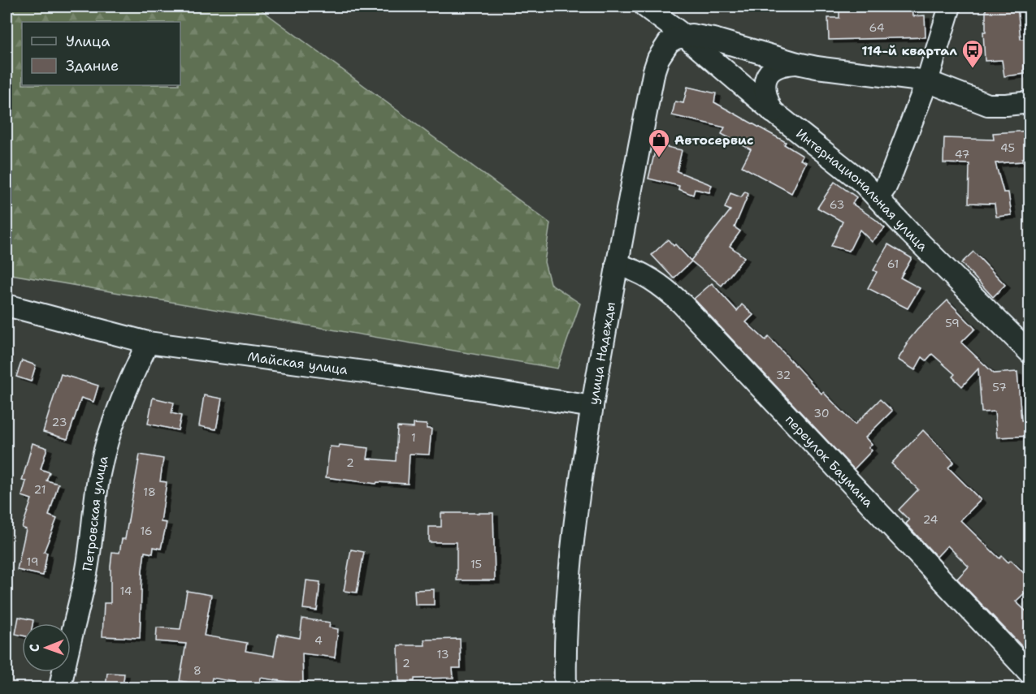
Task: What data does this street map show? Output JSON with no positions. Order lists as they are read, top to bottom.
{
  "streets": {
    "street": [
      "Интернациональная улица",
      "улица Надежды",
      "Майская улица",
      "переулок Баумана",
      "Петровская улица"
    ]
  },
  "crossings": [
    ["Интернациональная улица", "улица Надежды"],
    ["улица Надежды", "Майская улица"],
    ["улица Надежды", "переулок Баумана"],
    ["Майская улица", "Петровская улица"]
  ],
  "places": {
    "bus stop": ["114-й квартал"],
    "shop": ["Автосервис"]
  },
  "house_numbers": [
    "64",
    "45",
    "47",
    "63",
    "61",
    "59",
    "32",
    "57",
    "30",
    "23",
    "1",
    "2",
    "21",
    "18",
    "24",
    "16",
    "19",
    "15",
    "14",
    "4",
    "13",
    "2",
    "8"
  ],
  "legend": ["Улица", "Здание"],
  "north": "left"
}
